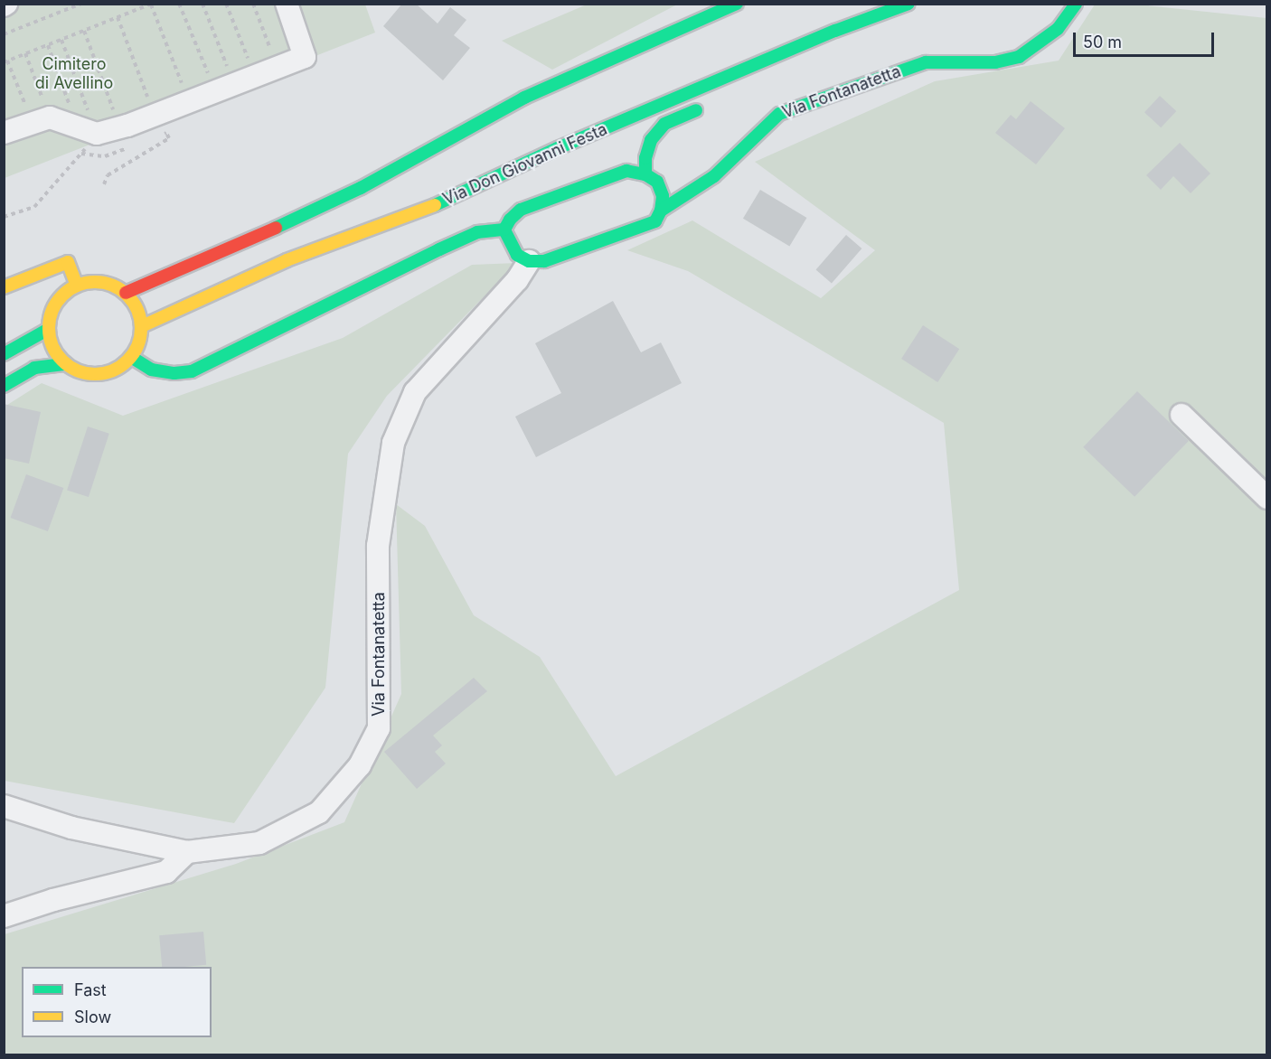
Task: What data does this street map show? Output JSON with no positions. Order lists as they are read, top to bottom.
{
  "streets": {
    "main road": ["Via Fontanatetta", "Via Don Giovanni Festa"]
  },
  "parks": ["Cimitero di Avellino"],
  "legend": ["Fast", "Slow"],
  "scale_bar": "50 m"
}
